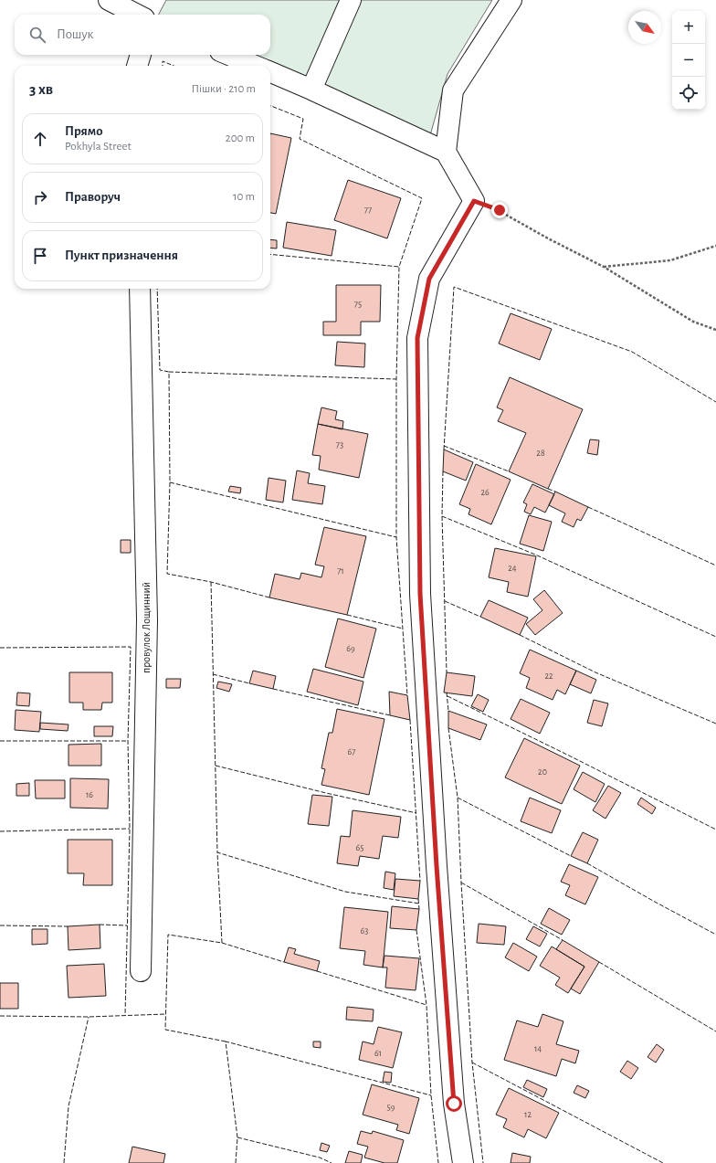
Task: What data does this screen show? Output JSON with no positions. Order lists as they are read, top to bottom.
{
  "streets": {
    "street": ["провулок Лощинний"]
  },
  "house_numbers": [
    "77",
    "75",
    "73",
    "28",
    "26",
    "24",
    "71",
    "69",
    "22",
    "67",
    "20",
    "16",
    "65",
    "63",
    "14",
    "61",
    "59",
    "12"
  ],
  "north": "bottom right",
  "page": {
    "map_buttons": ["+", "−"],
    "search": "Пошук",
    "heading": ["3 хв", "Пішки · 210 m"],
    "list": [
      ["Прямо", "Pokhyla Street", "200 m"],
      ["Праворуч", "10 m"],
      "Пункт призначення"
    ]
  }
}
